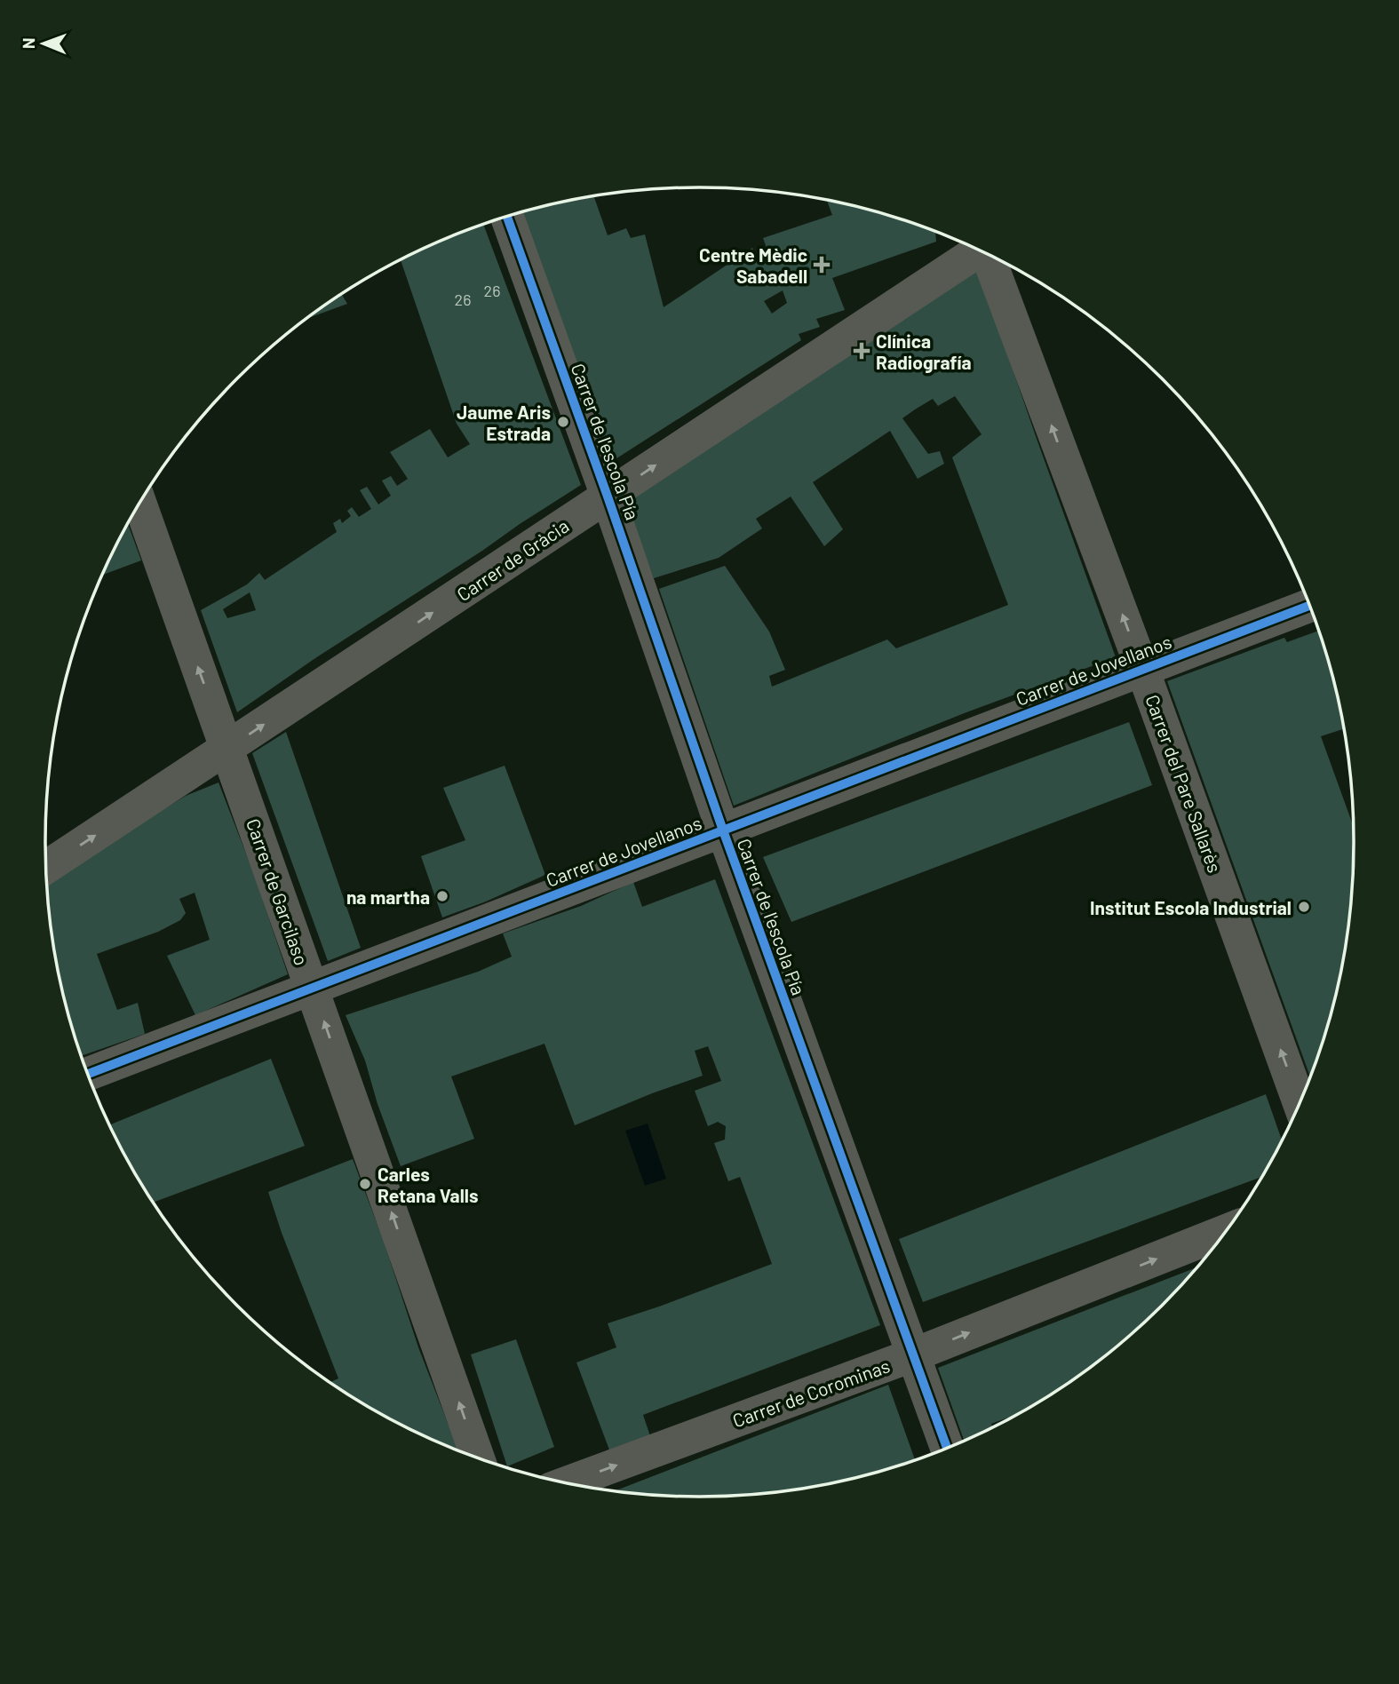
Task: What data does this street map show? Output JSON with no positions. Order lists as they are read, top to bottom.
{
  "streets": {
    "street": [
      "Carrer de l'escola Pía",
      "Carrer de Gràcia",
      "Carrer de Jovellanos",
      "Carrer del Pare Sallarès",
      "Carrer de Garcilaso",
      "Carrer de Corominas"
    ]
  },
  "crossings": [
    ["Carrer de l'escola Pía", "Carrer de Gràcia"],
    ["Carrer de l'escola Pía", "Carrer de Jovellanos"],
    ["Carrer de l'escola Pía", "Carrer de Corominas"],
    ["Carrer de Gràcia", "Carrer de Garcilaso"],
    ["Carrer de Jovellanos", "Carrer del Pare Sallarès"],
    ["Carrer de Jovellanos", "Carrer de Garcilaso"]
  ],
  "one_way": [
    "Carrer de Gràcia",
    "Carrer del Pare Sallarès",
    "Carrer de Garcilaso",
    "Carrer de Corominas"
  ],
  "places": {
    "health": ["Centre Mèdic Sabadell", "Clínica Radiografía"],
    "other": [
      "Jaume Aris Estrada",
      "na martha",
      "Institut Escola Industrial",
      "Carles Retana Valls"
    ]
  },
  "house_numbers": ["26", "26"],
  "north": "left"
}
